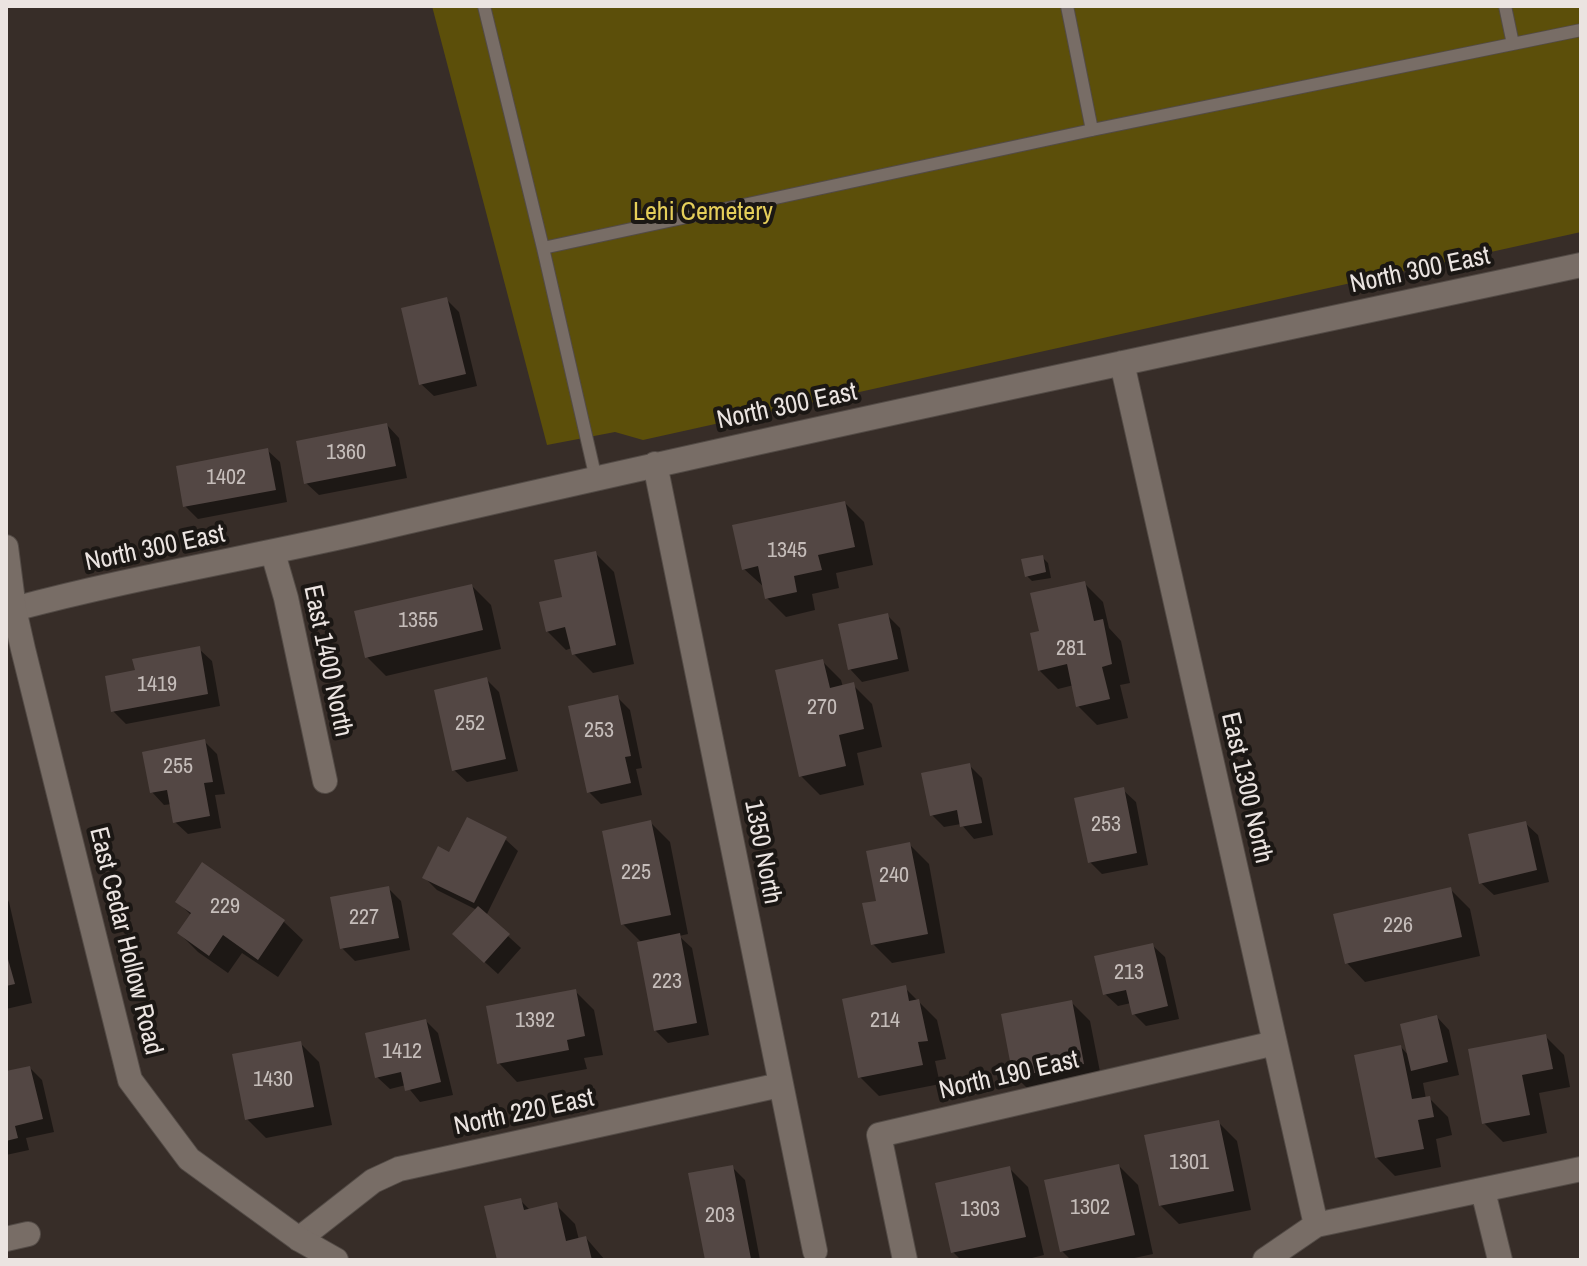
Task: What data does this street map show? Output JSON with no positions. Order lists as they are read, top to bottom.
{
  "streets": {
    "street": [
      "North 300 East",
      "East 1400 North",
      "East 1300 North",
      "1350 North",
      "East Cedar Hollow Road",
      "North 190 East",
      "North 220 East"
    ]
  },
  "crossings": [
    ["North 300 East", "East 1400 North"],
    ["North 300 East", "East 1300 North"],
    ["North 300 East", "1350 North"],
    ["North 300 East", "East Cedar Hollow Road"],
    ["East 1300 North", "North 190 East"],
    ["1350 North", "North 220 East"],
    ["East Cedar Hollow Road", "North 220 East"]
  ],
  "parks": ["Lehi Cemetery"],
  "house_numbers": [
    "1360",
    "1402",
    "1345",
    "1355",
    "281",
    "1419",
    "270",
    "252",
    "253",
    "255",
    "253",
    "225",
    "240",
    "229",
    "227",
    "226",
    "213",
    "223",
    "1392",
    "214",
    "1412",
    "1430",
    "1301",
    "1302",
    "1303",
    "203"
  ]
}
